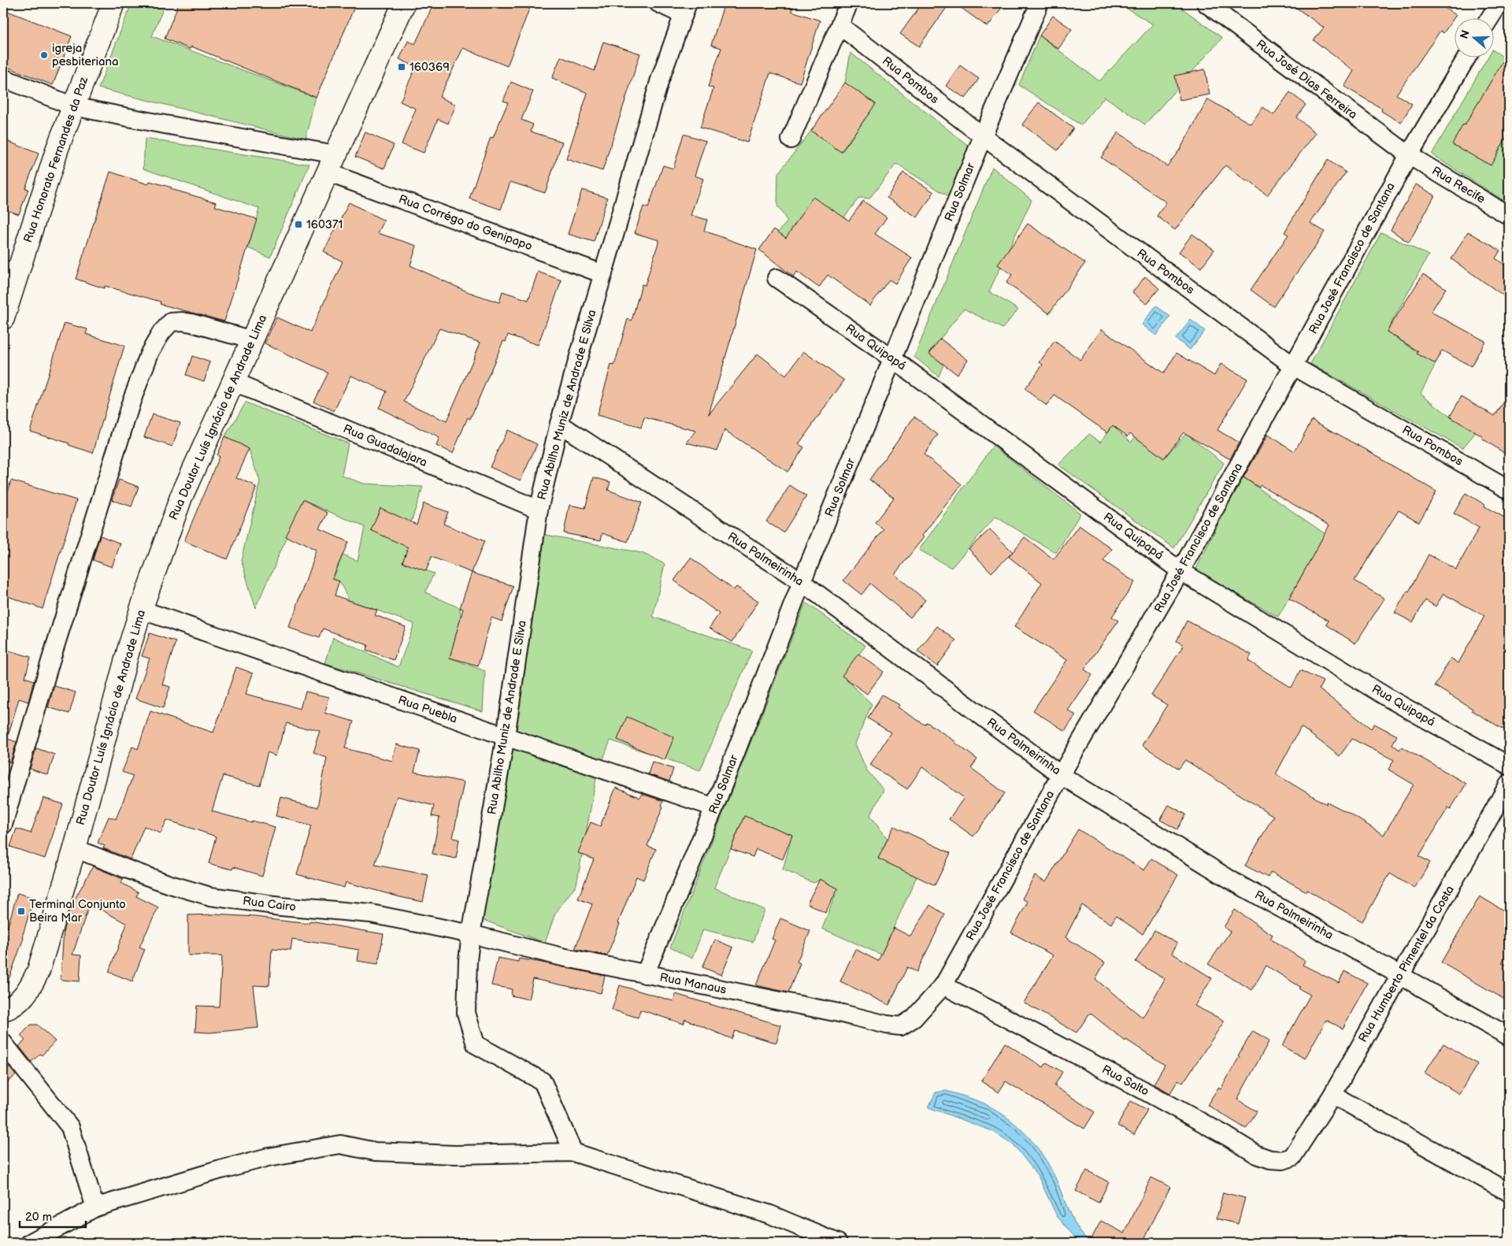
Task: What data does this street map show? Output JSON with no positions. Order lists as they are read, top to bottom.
{
  "streets": {
    "main road": ["Rua Honorato Fernandes da Paz", "Rua Doutor Luís Ignácio de Andrade Lima"],
    "street": [
      "Rua José Dias Ferreira",
      "Rua Pombos",
      "Rua Recife",
      "Rua Solmar",
      "Rua Corrégo do Genipapo",
      "Rua José Francisco de Santana",
      "Rua Quipapá",
      "Rua Abilho Muniz de Andrade E Silva",
      "Rua Guadalajara",
      "Rua Palmeirinha",
      "Rua Puebla",
      "Rua Cairo",
      "Rua Humberto Pimentel da Costa",
      "Rua Manaus",
      "Rua Salto"
    ]
  },
  "crossings": [
    ["Rua José Dias Ferreira", "Rua Recife"],
    ["Rua José Dias Ferreira", "Rua José Francisco de Santana"],
    ["Rua Pombos", "Rua Solmar"],
    ["Rua Pombos", "Rua José Francisco de Santana"],
    ["Rua Honorato Fernandes da Paz", "Rua Corrégo do Genipapo"],
    ["Rua Recife", "Rua José Francisco de Santana"],
    ["Rua Solmar", "Rua Quipapá"],
    ["Rua Solmar", "Rua Palmeirinha"],
    ["Rua Solmar", "Rua Puebla"],
    ["Rua Solmar", "Rua Manaus"],
    ["Rua Corrégo do Genipapo", "Rua Abilho Muniz de Andrade E Silva"],
    ["Rua Corrégo do Genipapo", "Rua Doutor Luís Ignácio de Andrade Lima"],
    ["Rua José Francisco de Santana", "Rua Quipapá"],
    ["Rua José Francisco de Santana", "Rua Palmeirinha"],
    ["Rua José Francisco de Santana", "Rua Manaus"],
    ["Rua José Francisco de Santana", "Rua Salto"],
    ["Rua Abilho Muniz de Andrade E Silva", "Rua Guadalajara"],
    ["Rua Abilho Muniz de Andrade E Silva", "Rua Palmeirinha"],
    ["Rua Abilho Muniz de Andrade E Silva", "Rua Puebla"],
    ["Rua Abilho Muniz de Andrade E Silva", "Rua Cairo"],
    ["Rua Abilho Muniz de Andrade E Silva", "Rua Manaus"],
    ["Rua Doutor Luís Ignácio de Andrade Lima", "Rua Guadalajara"],
    ["Rua Doutor Luís Ignácio de Andrade Lima", "Rua Puebla"],
    ["Rua Doutor Luís Ignácio de Andrade Lima", "Rua Cairo"],
    ["Rua Palmeirinha", "Rua Humberto Pimentel da Costa"],
    ["Rua Cairo", "Rua Manaus"],
    ["Rua Humberto Pimentel da Costa", "Rua Salto"]
  ],
  "places": {
    "other": ["igreja pesbiteriana"],
    "transit": ["160369", "160371", "Terminal Conjunto Beira Mar"]
  },
  "scale_bar": "20 m",
  "north": "left"
}
